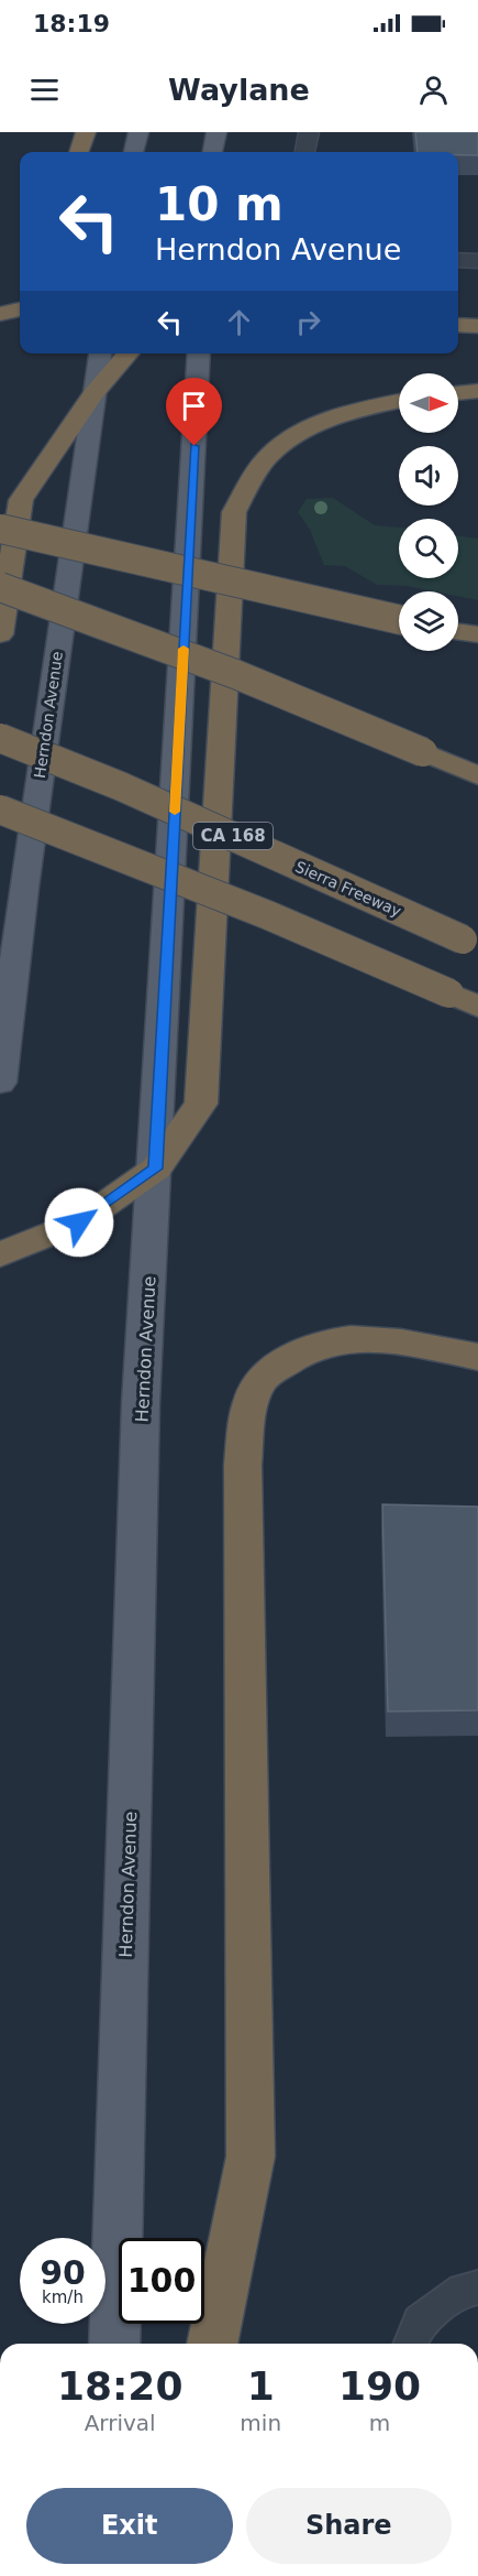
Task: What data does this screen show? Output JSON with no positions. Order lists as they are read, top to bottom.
{
  "streets": {
    "highway": ["CA 168", "Sierra Freeway"],
    "main road": ["Herndon Avenue"]
  },
  "north": "right",
  "page": {
    "status": "18:19",
    "header": "Waylane",
    "turn": ["10 m", "Herndon Avenue"],
    "speed": "90 km/h",
    "limit": "100",
    "eta": [
      "18:20",
      "Arrival",
      "1",
      "min",
      "190",
      "m"
    ],
    "buttons": ["Exit", "Share"]
  }
}
